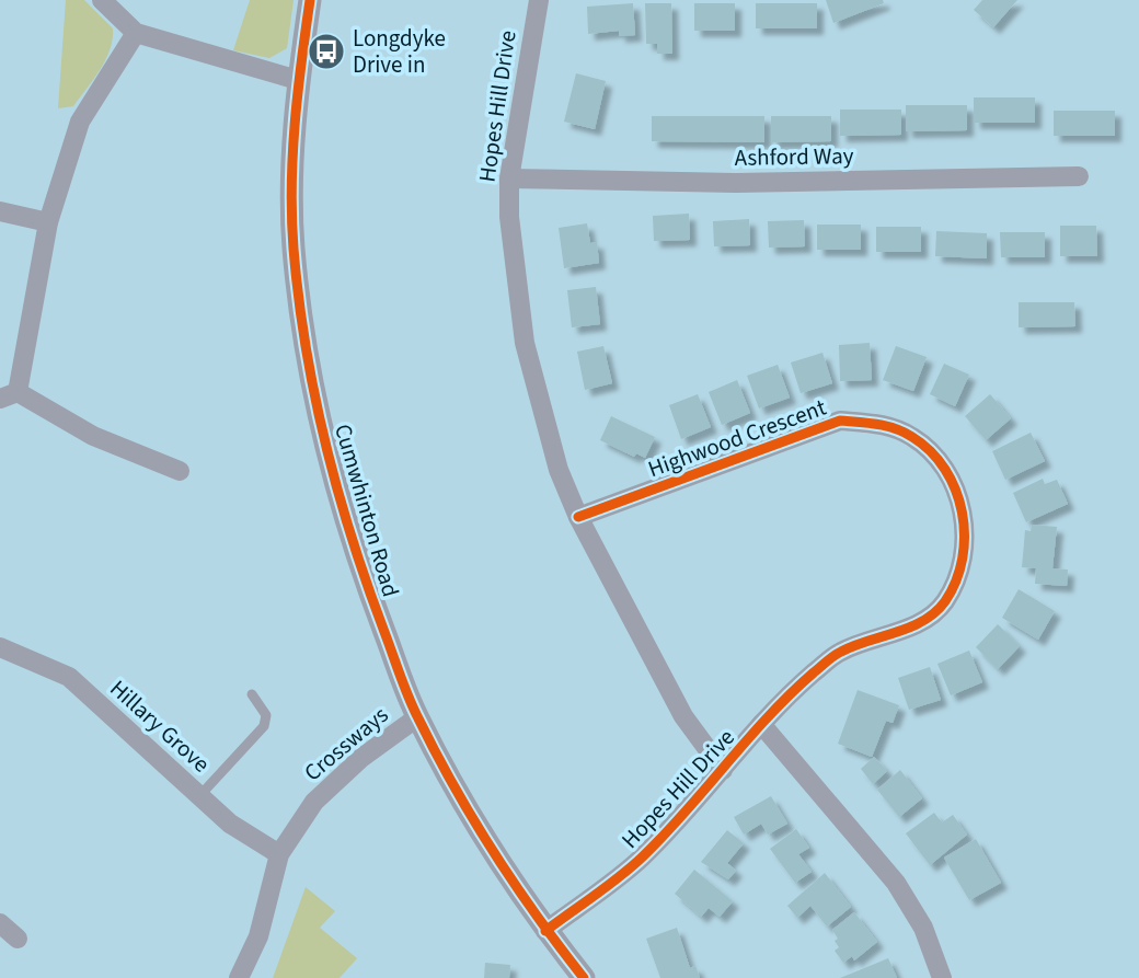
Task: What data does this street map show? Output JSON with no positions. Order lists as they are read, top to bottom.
{
  "streets": {
    "street": [
      "Hopes Hill Drive",
      "Ashford Way",
      "Highwood Crescent",
      "Cumwhinton Road",
      "Hillary Grove",
      "Crossways"
    ]
  },
  "crossings": [
    ["Hopes Hill Drive", "Ashford Way"],
    ["Hopes Hill Drive", "Highwood Crescent"],
    ["Hopes Hill Drive", "Cumwhinton Road"],
    ["Cumwhinton Road", "Crossways"],
    ["Hillary Grove", "Crossways"]
  ],
  "places": {
    "bus stop": ["Longdyke Drive in"]
  }
}
